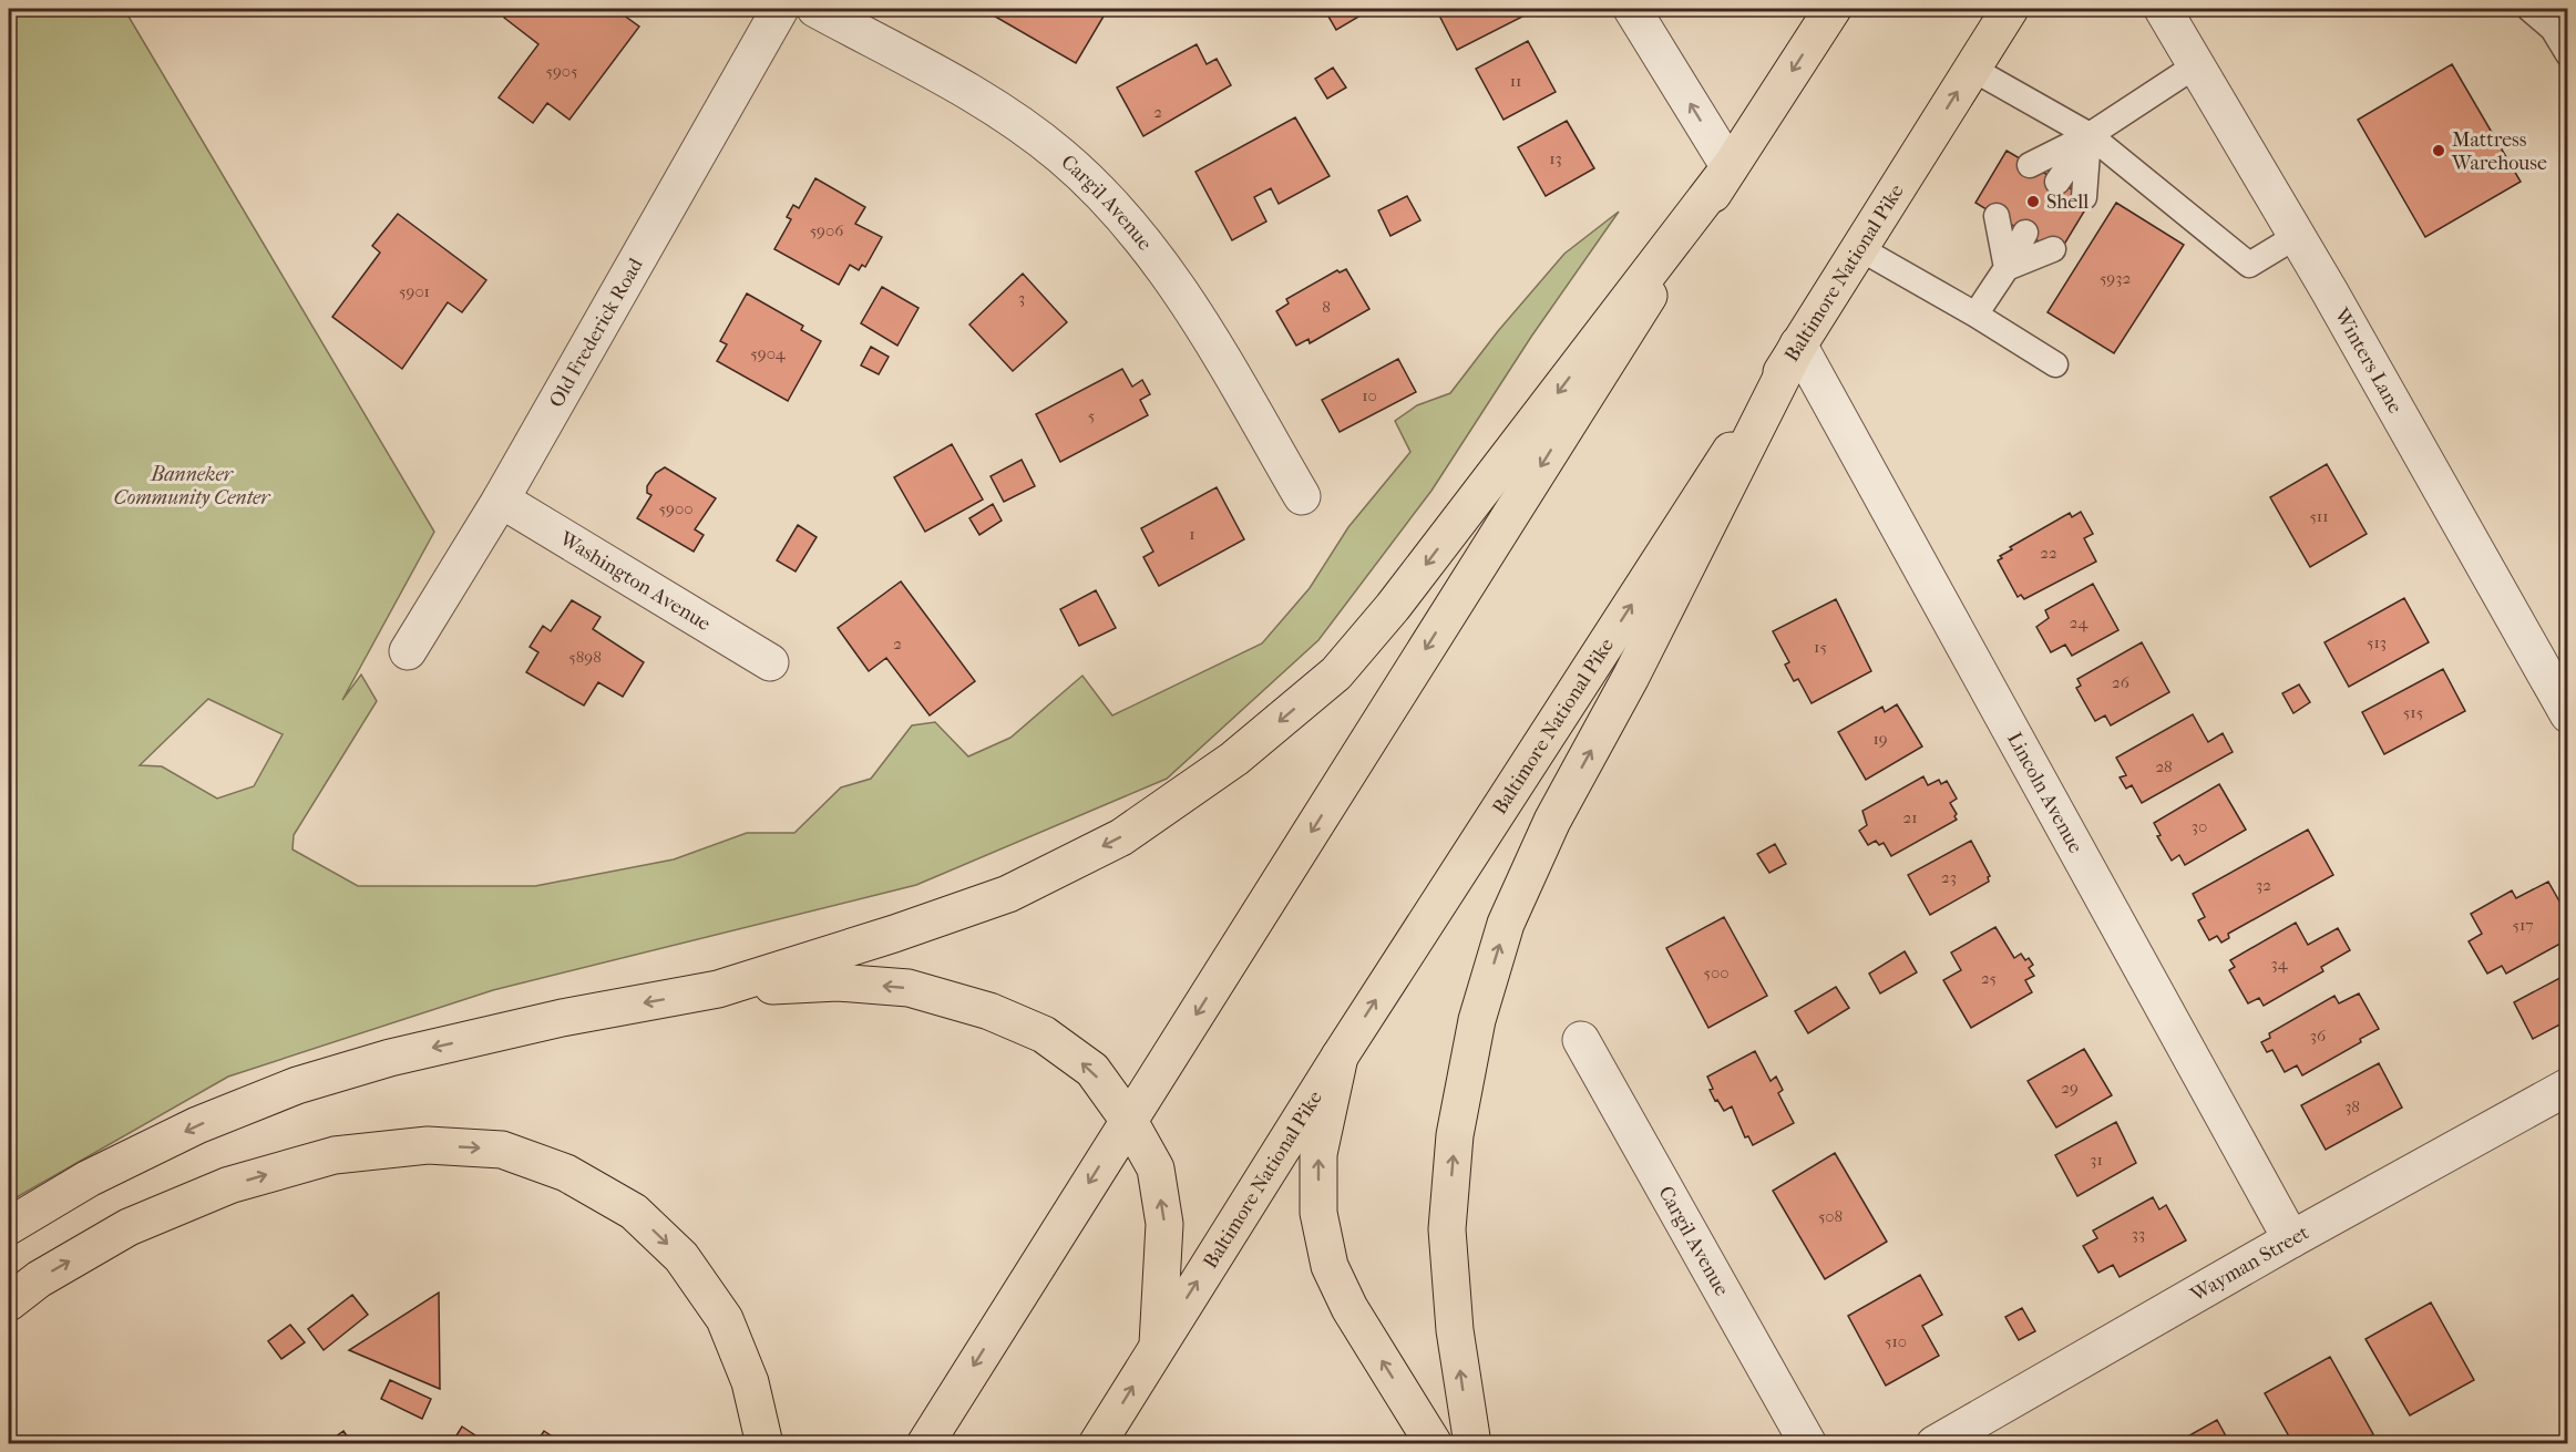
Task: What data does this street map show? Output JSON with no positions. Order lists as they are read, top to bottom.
{
  "streets": {
    "main road": ["Baltimore National Pike"],
    "street": [
      "Cargil Avenue",
      "Old Frederick Road",
      "Winters Lane",
      "Washington Avenue",
      "Lincoln Avenue",
      "Wayman Street"
    ]
  },
  "crossings": [
    ["Baltimore National Pike", "Lincoln Avenue"],
    ["Old Frederick Road", "Washington Avenue"],
    ["Lincoln Avenue", "Wayman Street"]
  ],
  "parks": ["Banneker Community Center"],
  "places": ["Mattress Warehouse", "Shell"],
  "house_numbers": [
    "5905",
    "11",
    "2",
    "13",
    "5906",
    "5932",
    "5901",
    "3",
    "8",
    "5904",
    "10",
    "5",
    "5900",
    "511",
    "1",
    "22",
    "24",
    "513",
    "2",
    "15",
    "5898",
    "26",
    "515",
    "19",
    "28",
    "21",
    "30",
    "23",
    "32",
    "517",
    "34",
    "500",
    "25",
    "36",
    "29",
    "38",
    "31",
    "508",
    "33",
    "510"
  ]
}
